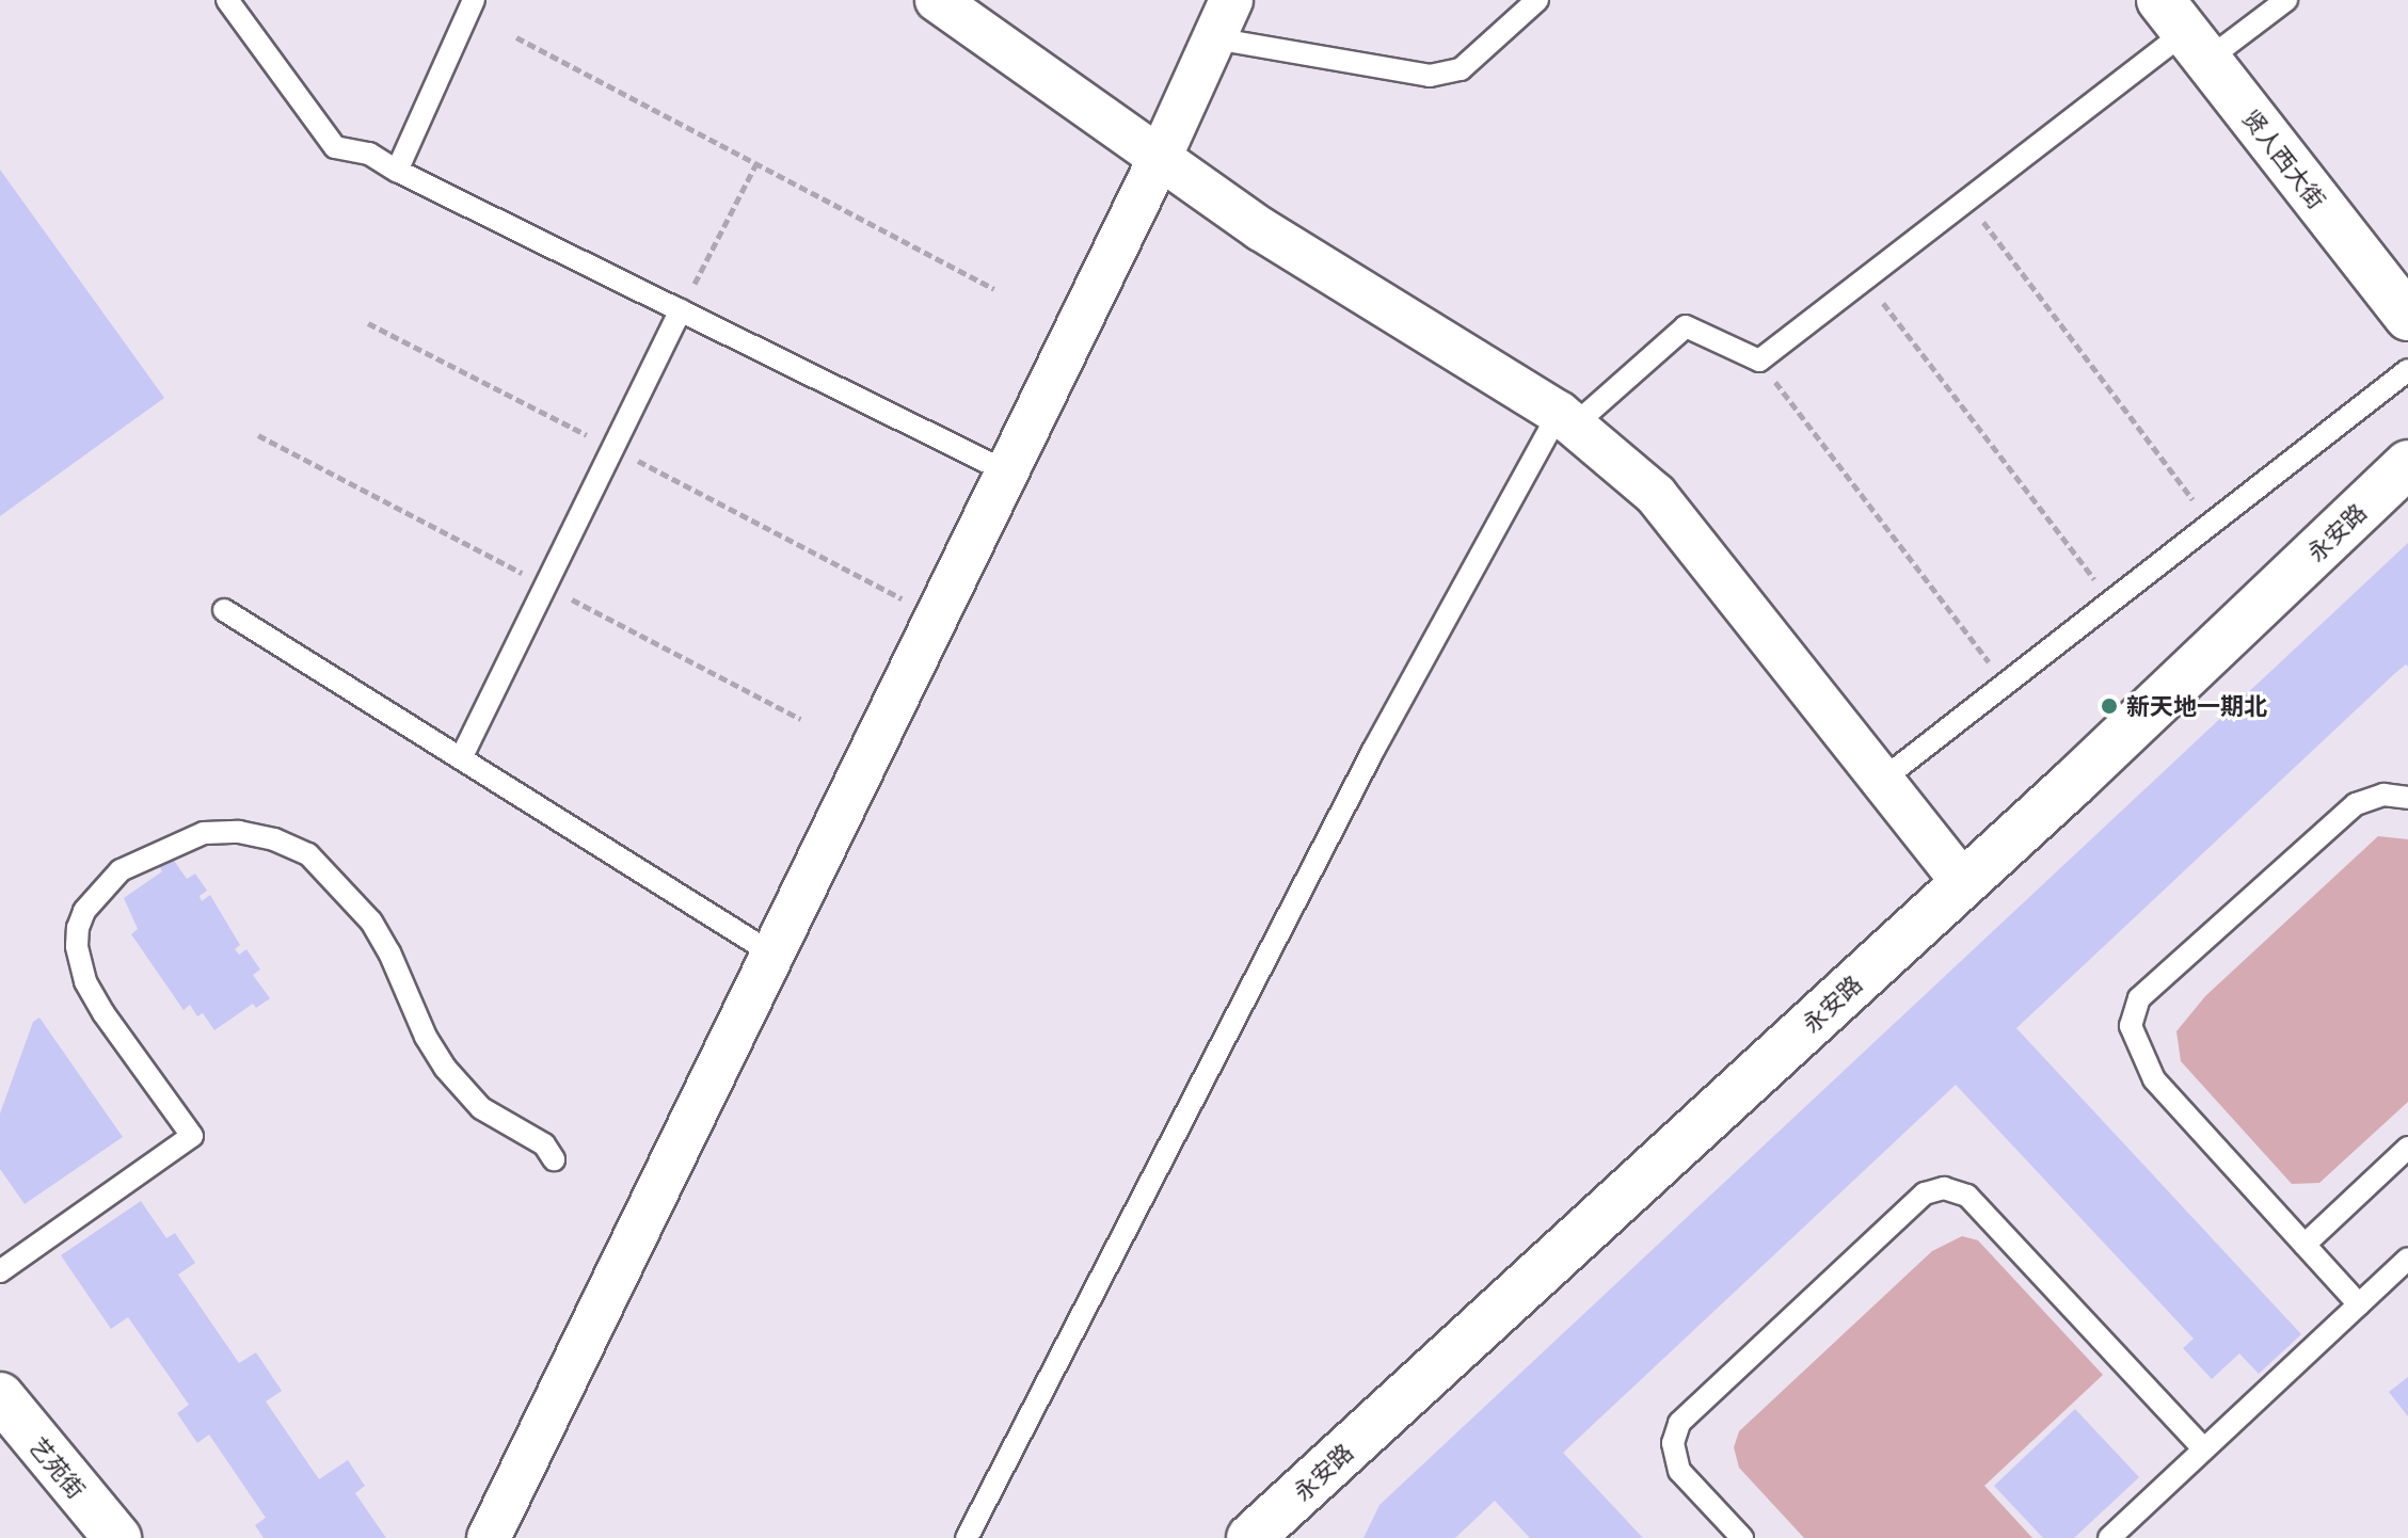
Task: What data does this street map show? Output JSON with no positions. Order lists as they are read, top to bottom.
{
  "streets": {
    "street": ["贤人西大街", "永安路", "艺苑街"]
  },
  "places": ["新天地一期北"]
}
